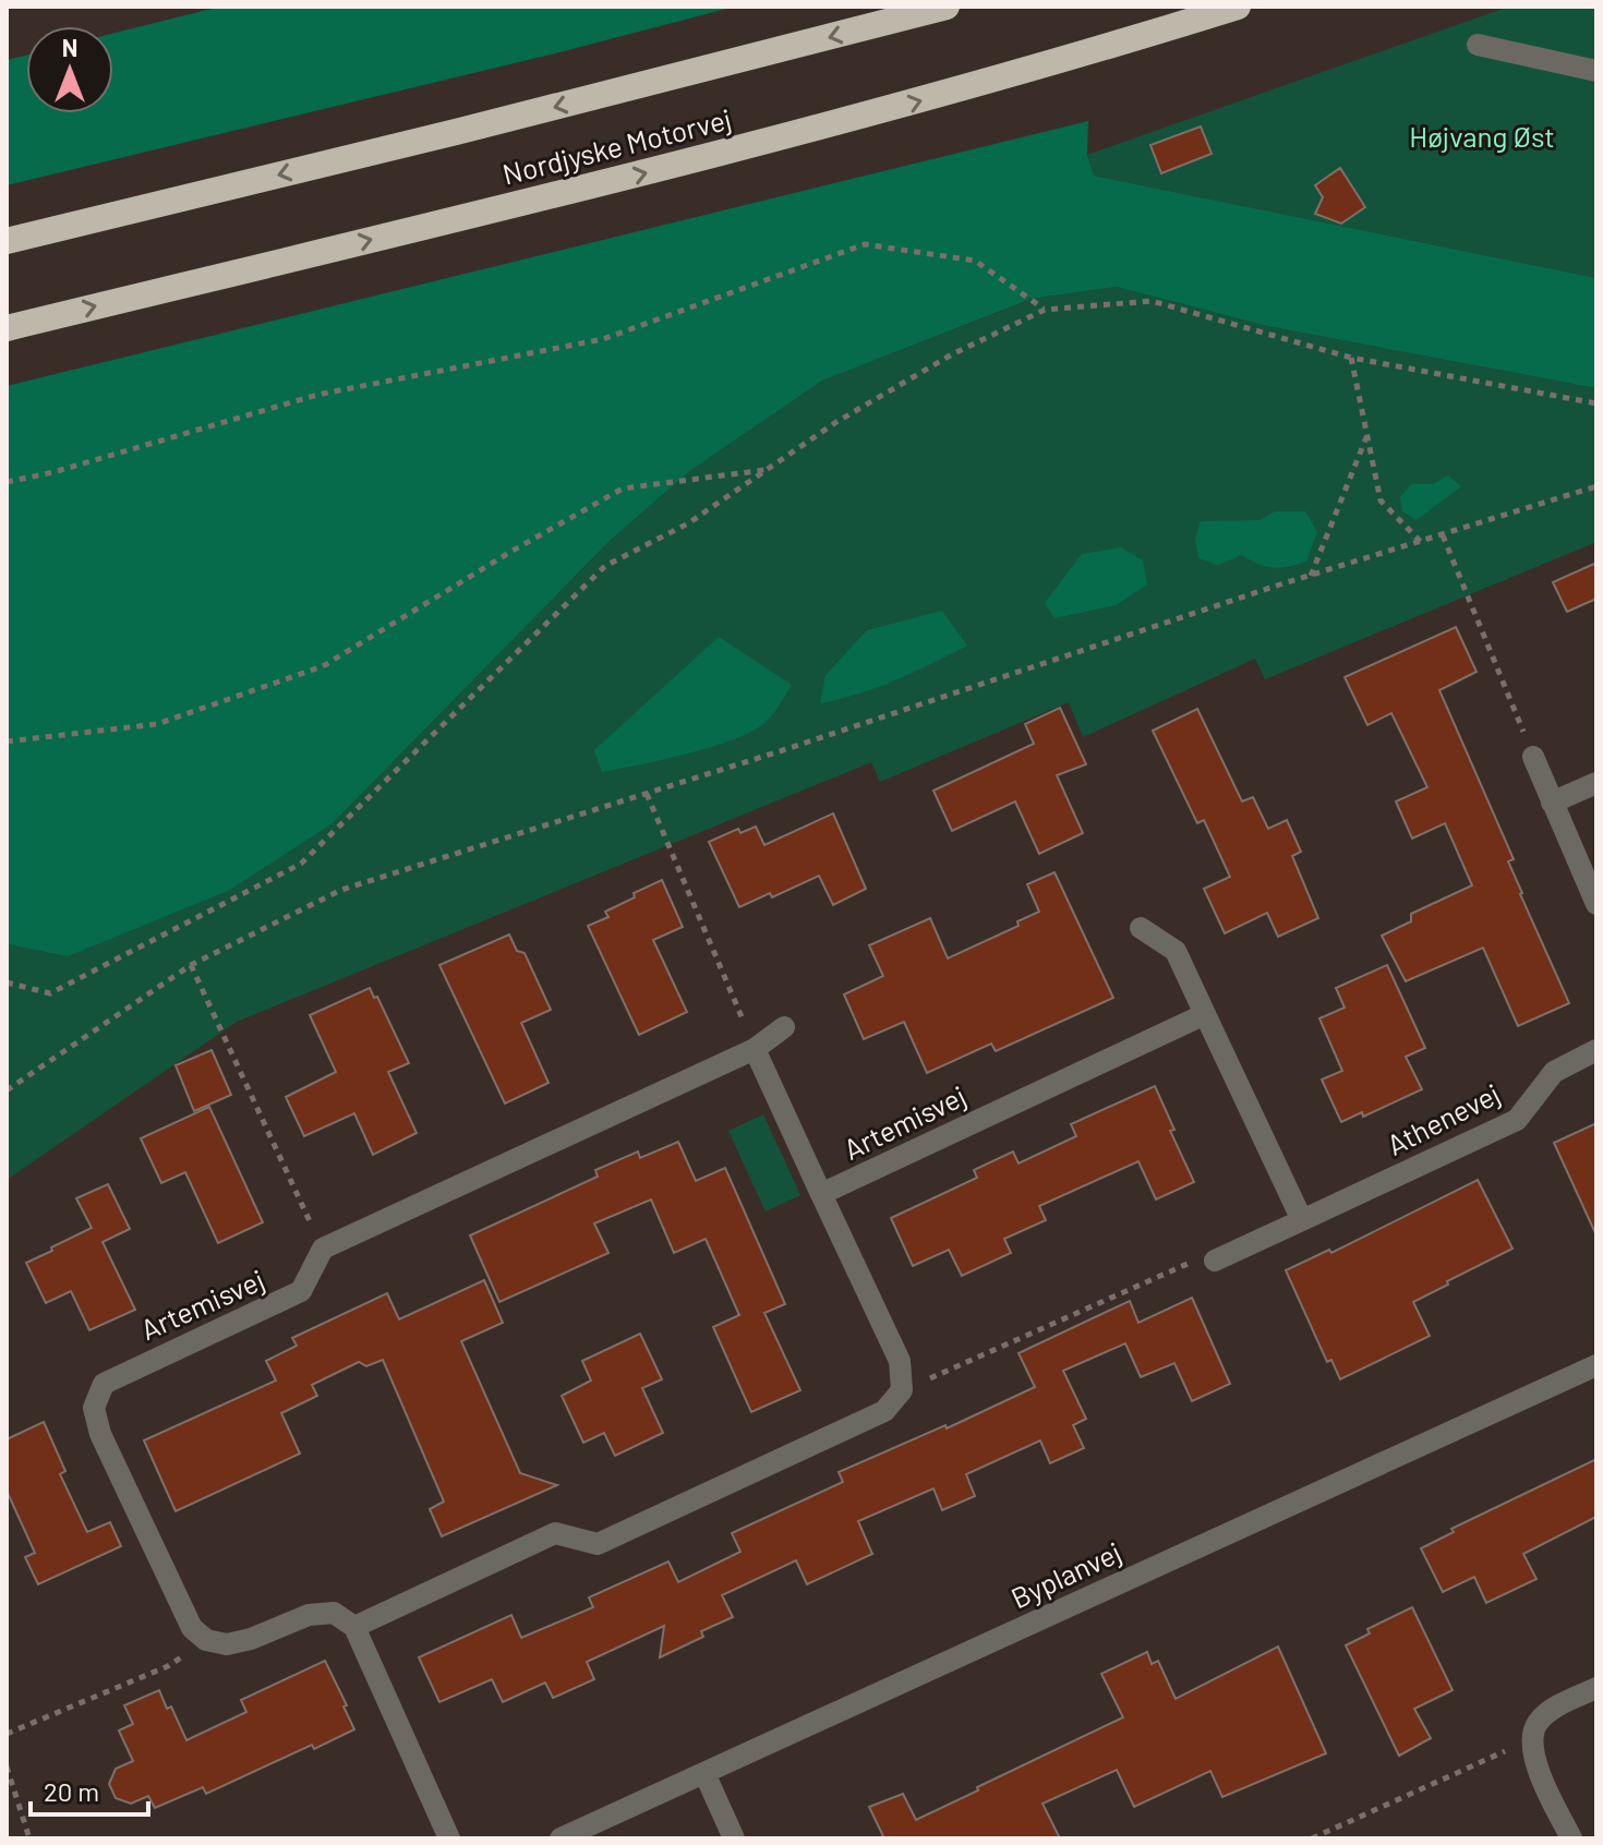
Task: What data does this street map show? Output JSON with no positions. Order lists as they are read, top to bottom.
{
  "streets": {
    "highway": ["Nordjyske Motorvej"],
    "street": ["Athenevej", "Artemisvej", "Byplanvej"]
  },
  "parks": ["Højvang Øst"],
  "scale_bar": "20 m",
  "north": "top"
}
